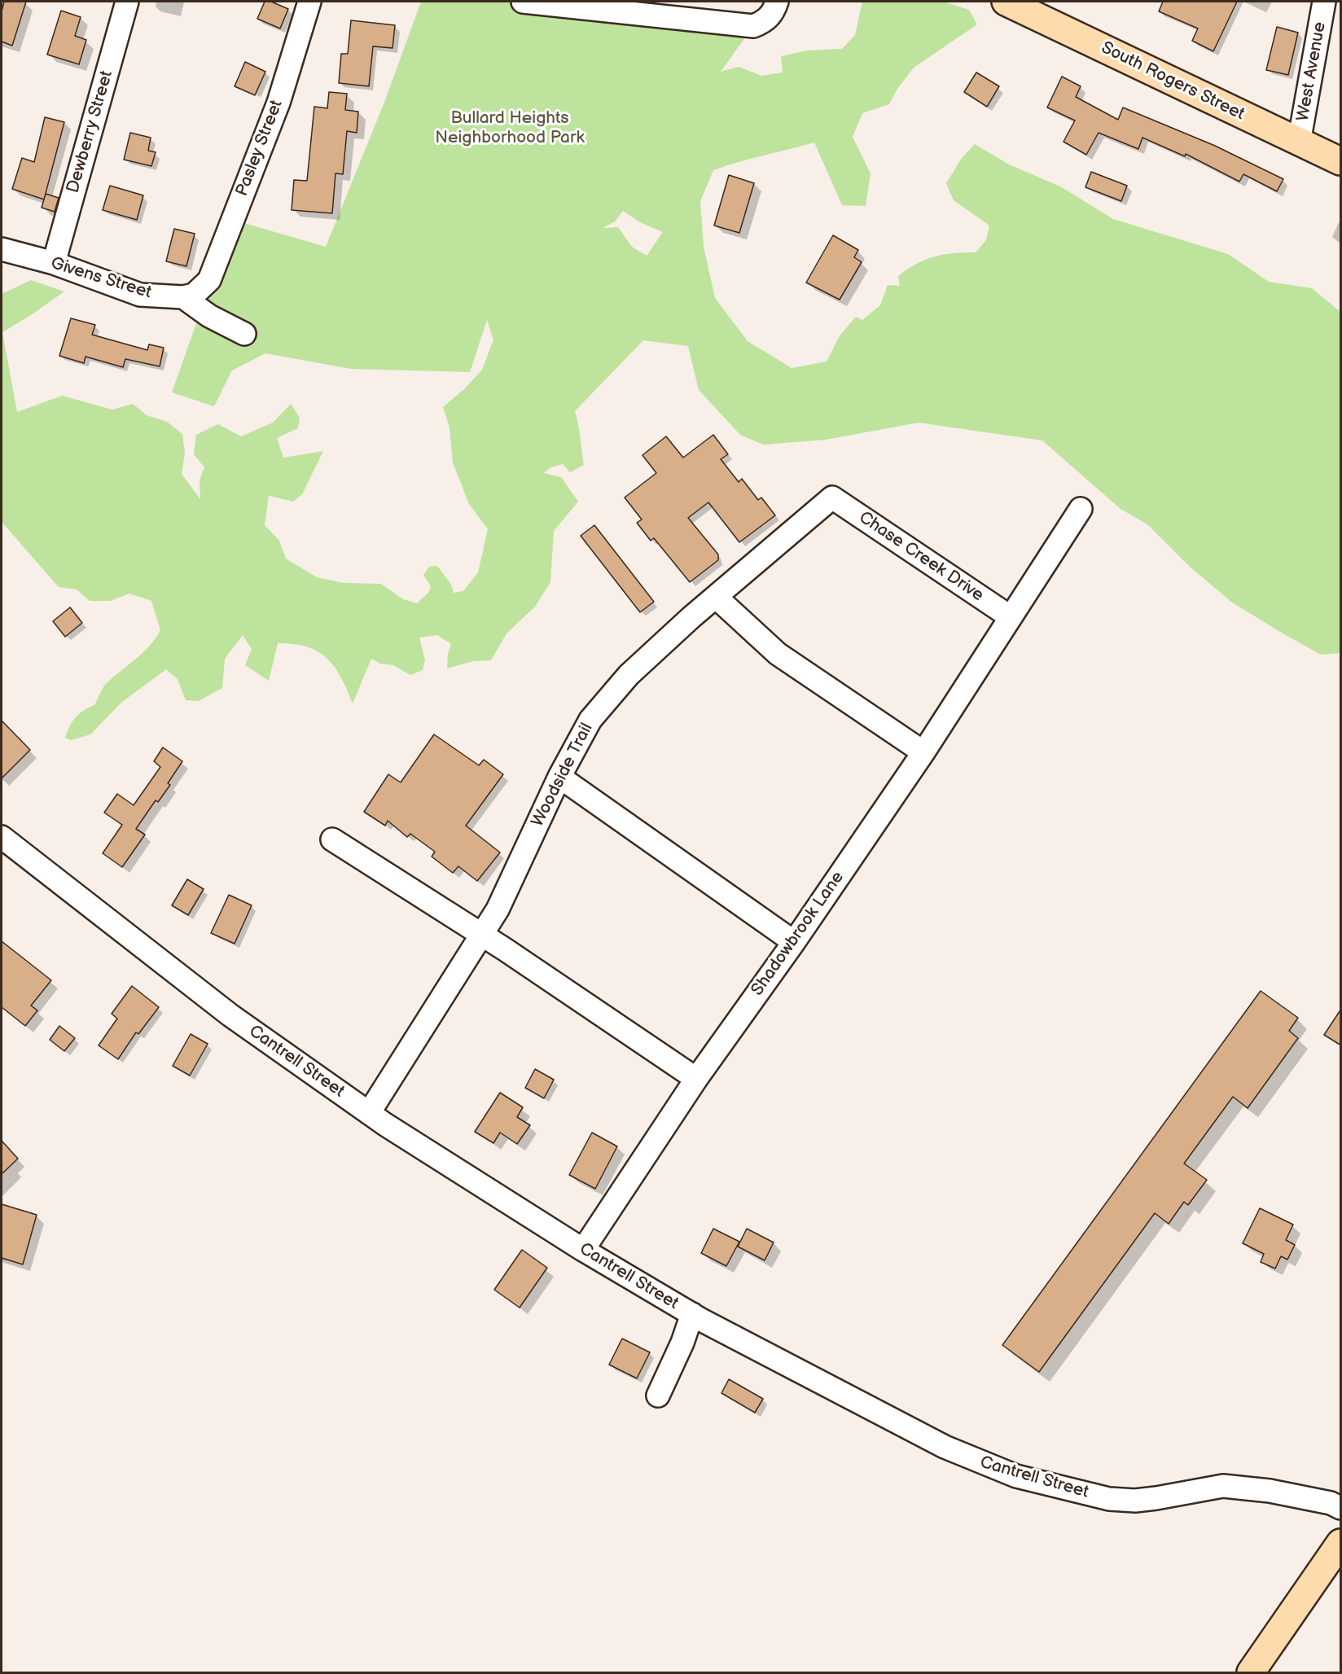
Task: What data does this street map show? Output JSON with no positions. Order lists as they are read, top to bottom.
{
  "streets": {
    "main road": ["South Rogers Street"],
    "street": [
      "West Avenue",
      "Dewberry Street",
      "Pasley Street",
      "Givens Street",
      "Chase Creek Drive",
      "Woodside Trail",
      "Shadowbrook Lane",
      "Cantrell Street"
    ]
  },
  "crossings": [
    ["West Avenue", "South Rogers Street"],
    ["Dewberry Street", "Givens Street"],
    ["Pasley Street", "Givens Street"],
    ["Chase Creek Drive", "Woodside Trail"],
    ["Chase Creek Drive", "Shadowbrook Lane"],
    ["Woodside Trail", "Cantrell Street"],
    ["Shadowbrook Lane", "Cantrell Street"]
  ],
  "parks": ["Bullard Heights Neighborhood Park"]
}
